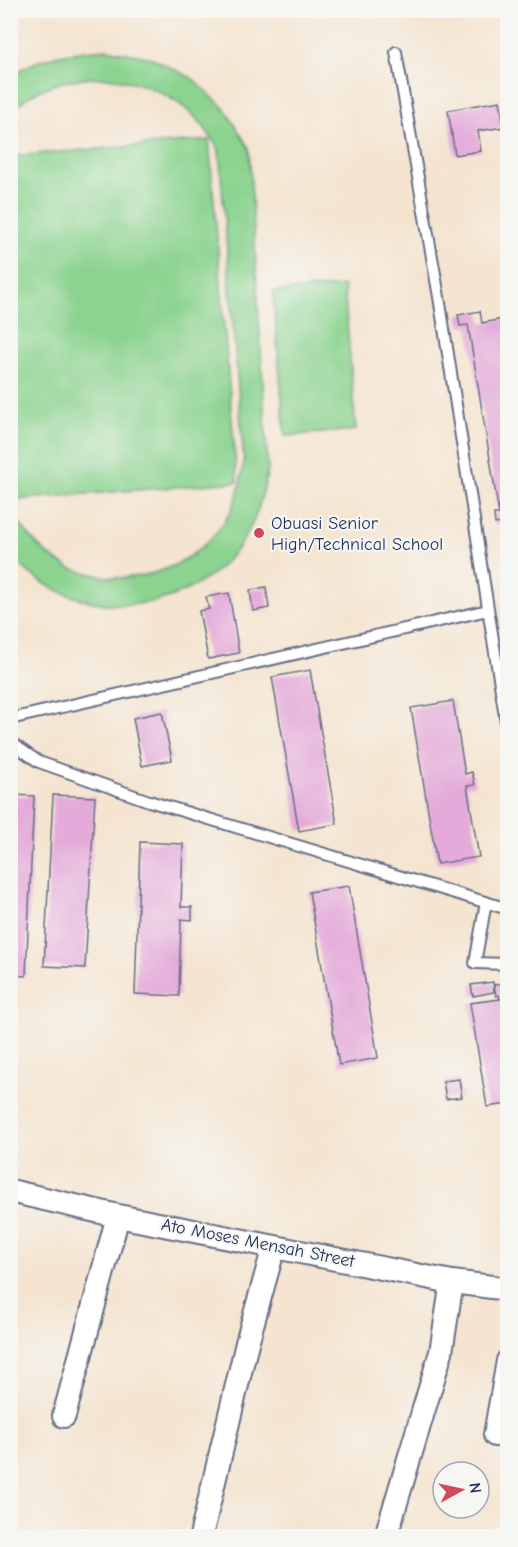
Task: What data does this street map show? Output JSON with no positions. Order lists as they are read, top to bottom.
{
  "streets": {
    "street": ["Ato Moses Mensah Street"]
  },
  "places": ["Obuasi Senior High/Technical School"],
  "north": "right"
}
